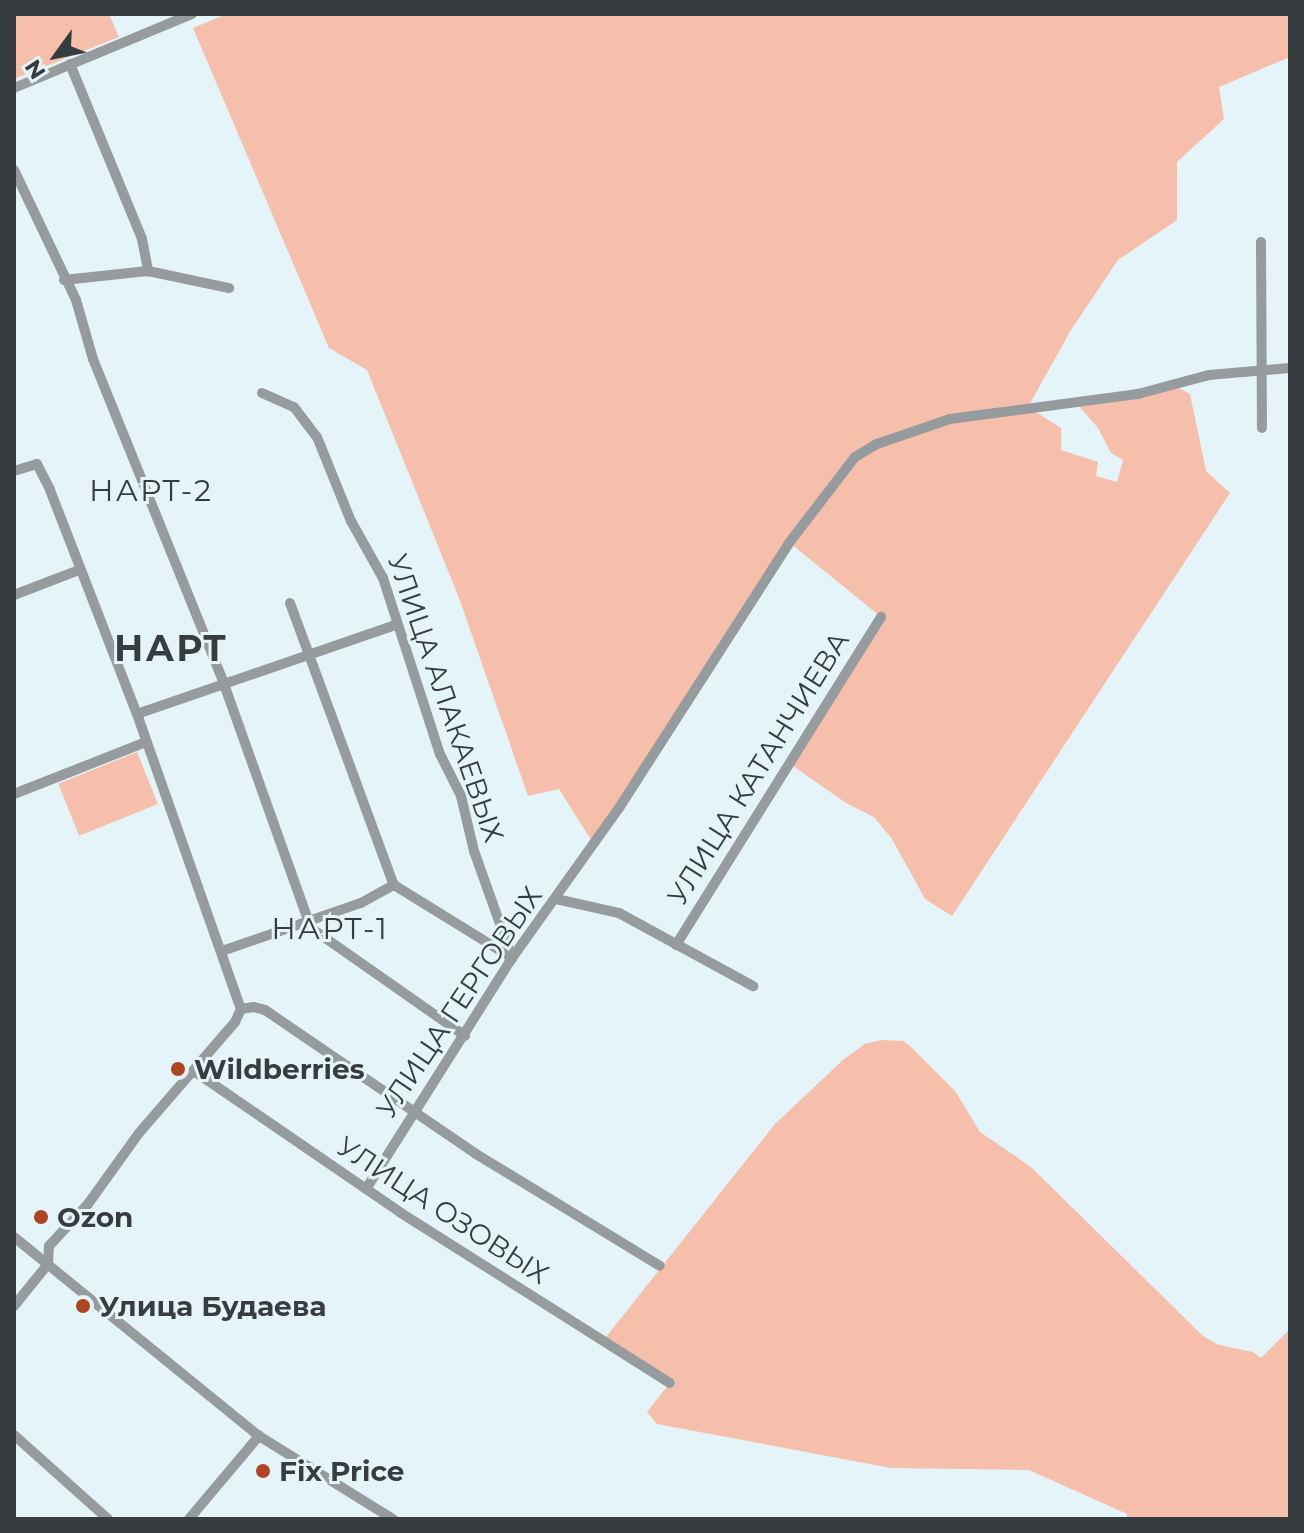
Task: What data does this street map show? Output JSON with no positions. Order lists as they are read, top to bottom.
{
  "streets": {
    "street": [
      "УЛИЦА АЛАКАЕВЫХ",
      "УЛИЦА КАТАНЧИЕВА",
      "УЛИЦА ГЕРГОВЫХ",
      "УЛИЦА ОЗОВЫХ"
    ]
  },
  "crossings": [
    ["УЛИЦА АЛАКАЕВЫХ", "УЛИЦА ГЕРГОВЫХ"],
    ["УЛИЦА ГЕРГОВЫХ", "УЛИЦА ОЗОВЫХ"]
  ],
  "districts": ["НАРТ-2", "НАРТ", "НАРТ-1"],
  "places": [
    "Wildberries",
    "Ozon",
    "Улица Будаева",
    "Fix Price"
  ],
  "north": "bottom left"
}
